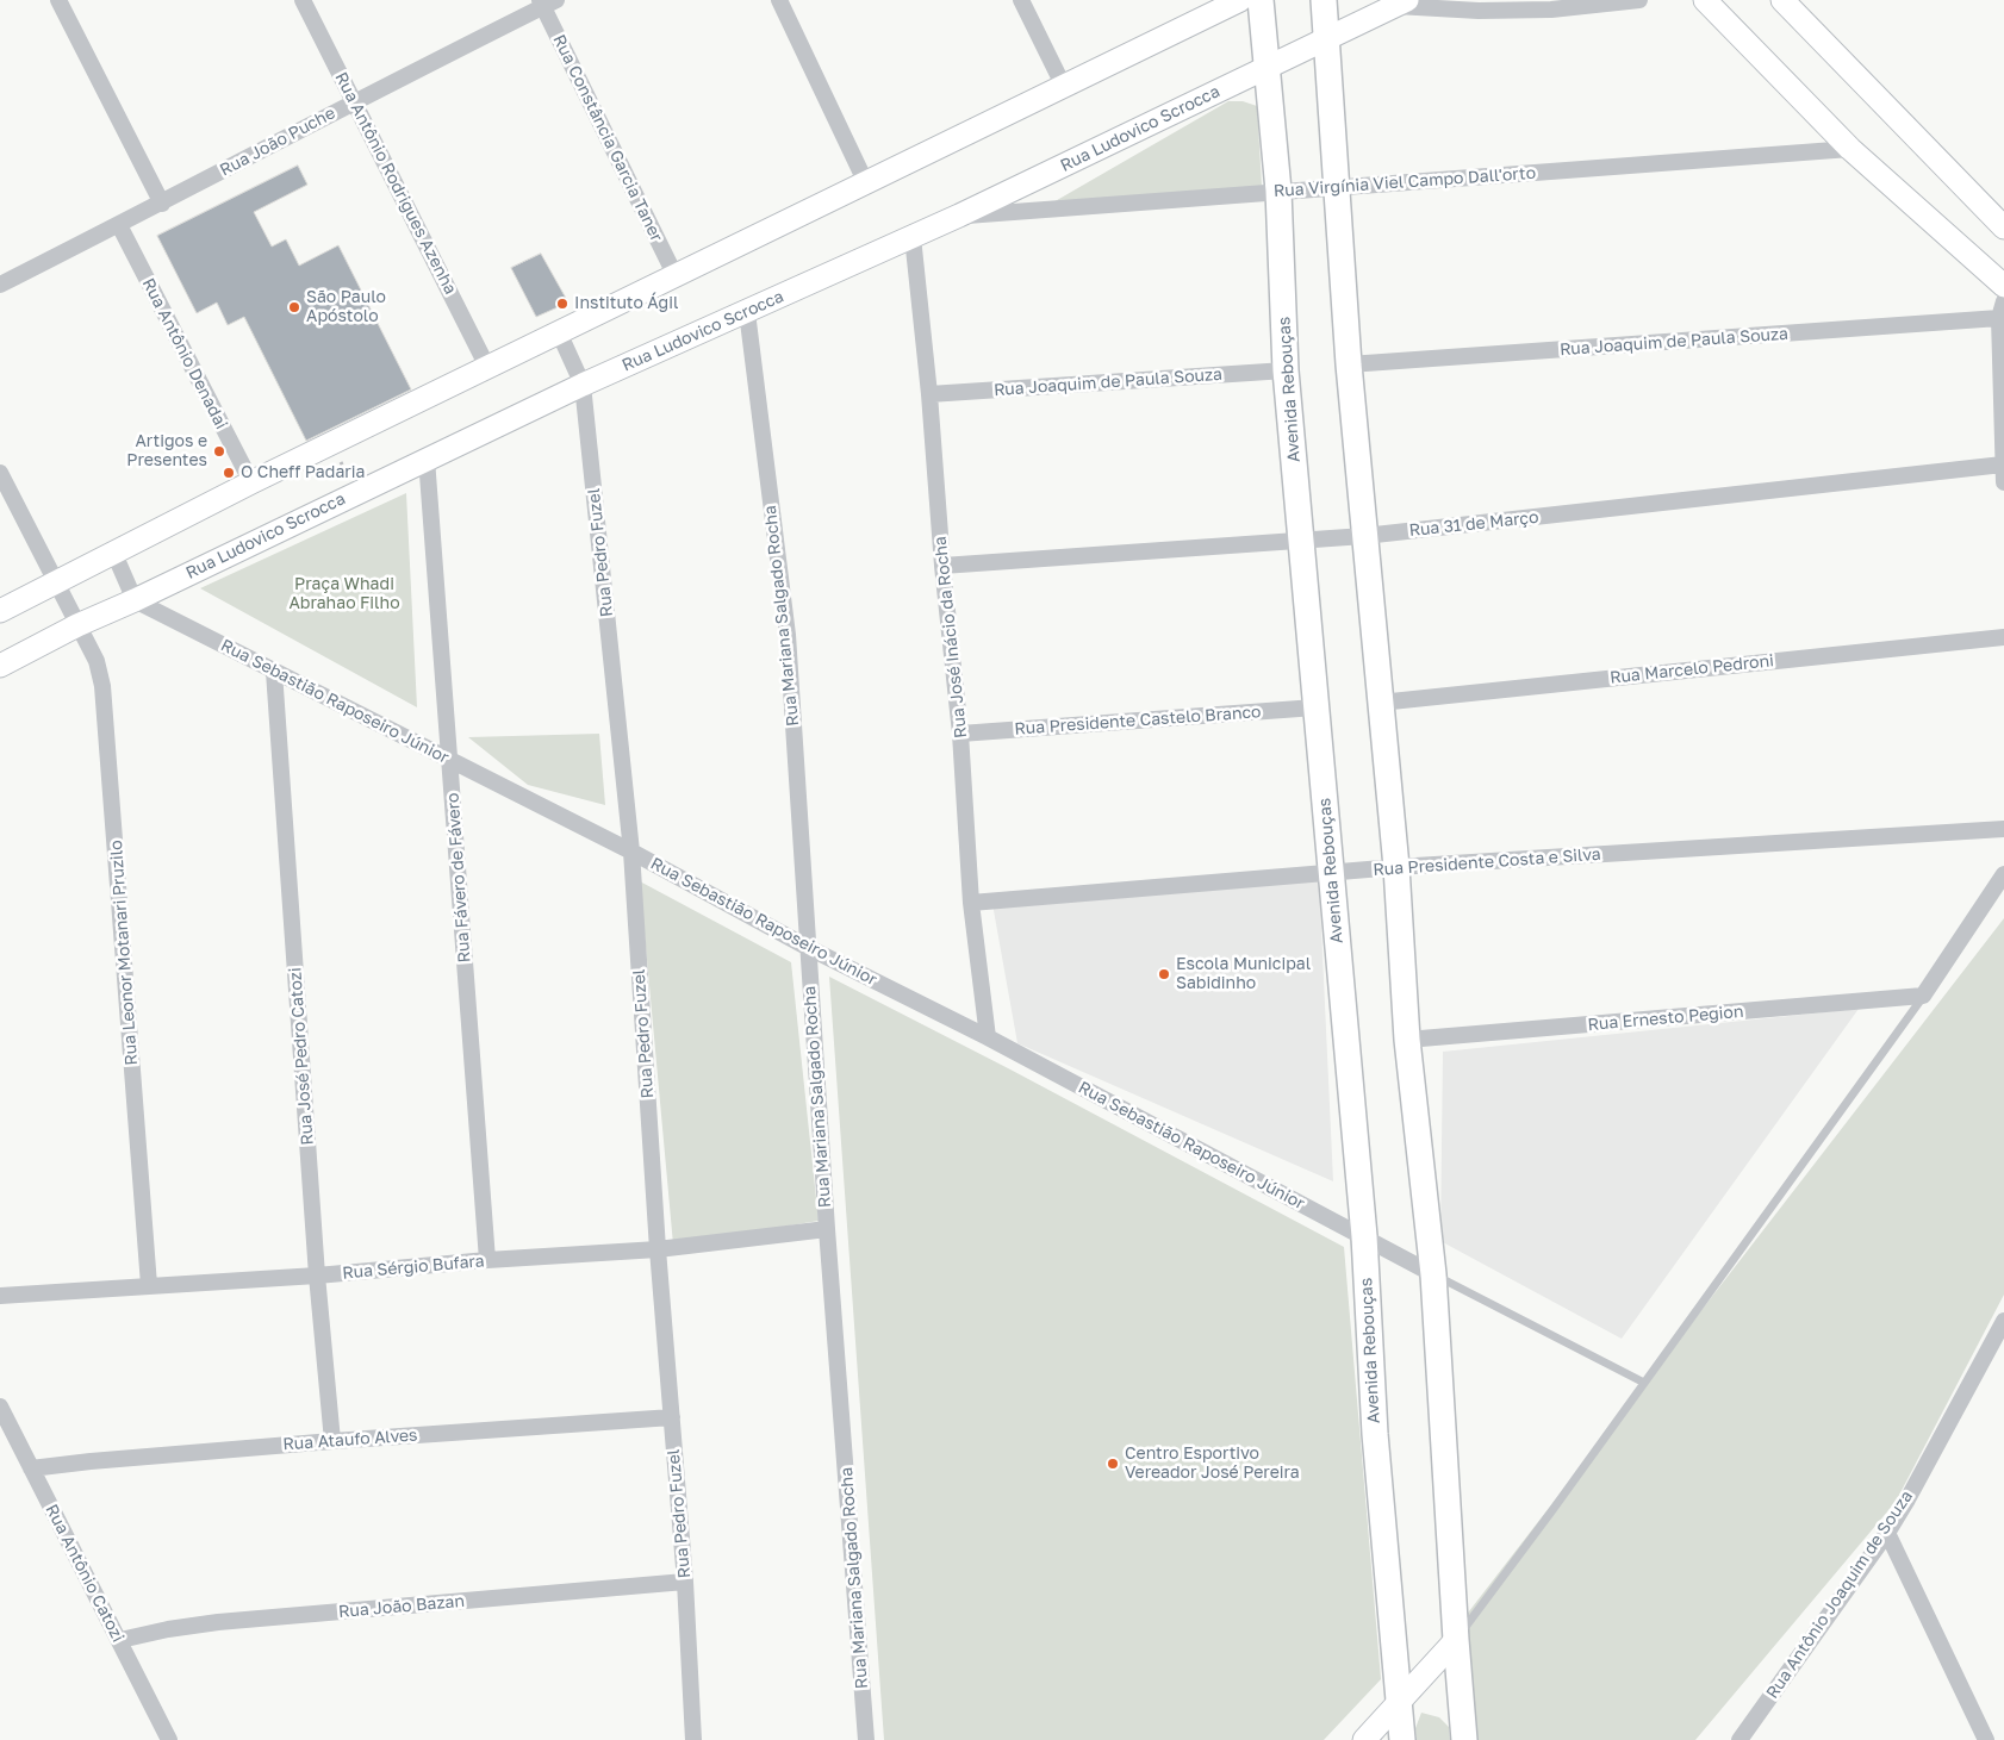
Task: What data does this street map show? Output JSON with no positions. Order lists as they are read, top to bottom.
{
  "streets": {
    "main road": ["Avenida Rebouças"],
    "street": [
      "Rua Ludovico Scrocca",
      "Rua Constância Garcia Taner",
      "Rua João Puche",
      "Rua Virgínia Viel Campo Dall'orto",
      "Rua Antônio Rodrigues Azenha",
      "Rua Joaquim de Paula Souza",
      "Rua Antônio Denadai",
      "Rua 31 de Março",
      "Rua Pedro Fuzel",
      "Rua Mariana Salgado Rocha",
      "Rua José Inácio da Rocha",
      "Rua Marcelo Pedroni",
      "Rua Sebastião Raposeiro Júnior",
      "Rua Presidente Castelo Branco",
      "Rua Presidente Costa e Silva",
      "Rua Fávero de Fávero",
      "Rua Leonor Motanari Pruzilo",
      "Rua Ernesto Pegion",
      "Rua José Pedro Catozi",
      "Rua Sérgio Bufara",
      "Rua Ataufo Alves",
      "Rua Antônio Catozi",
      "Rua Antônio Joaquim de Souza",
      "Rua João Bazan"
    ]
  },
  "crossings": [
    ["Rua Ludovico Scrocca", "Rua Virgínia Viel Campo Dall'orto"],
    ["Rua Ludovico Scrocca", "Avenida Rebouças"],
    ["Rua Ludovico Scrocca", "Rua Pedro Fuzel"],
    ["Rua Ludovico Scrocca", "Rua Mariana Salgado Rocha"],
    ["Rua Ludovico Scrocca", "Rua José Inácio da Rocha"],
    ["Rua Ludovico Scrocca", "Rua Sebastião Raposeiro Júnior"],
    ["Rua Ludovico Scrocca", "Rua Fávero de Fávero"],
    ["Rua Ludovico Scrocca", "Rua Leonor Motanari Pruzilo"],
    ["Rua Constância Garcia Taner", "Rua João Puche"],
    ["Rua João Puche", "Rua Antônio Rodrigues Azenha"],
    ["Rua João Puche", "Rua Antônio Denadai"],
    ["Rua Virgínia Viel Campo Dall'orto", "Avenida Rebouças"],
    ["Rua Joaquim de Paula Souza", "Avenida Rebouças"],
    ["Rua Joaquim de Paula Souza", "Rua José Inácio da Rocha"],
    ["Avenida Rebouças", "Rua 31 de Março"],
    ["Avenida Rebouças", "Rua Sebastião Raposeiro Júnior"],
    ["Avenida Rebouças", "Rua Presidente Castelo Branco"],
    ["Avenida Rebouças", "Rua Presidente Costa e Silva"],
    ["Rua 31 de Março", "Rua José Inácio da Rocha"],
    ["Rua Pedro Fuzel", "Rua Sebastião Raposeiro Júnior"],
    ["Rua Pedro Fuzel", "Rua Sérgio Bufara"],
    ["Rua Pedro Fuzel", "Rua Ataufo Alves"],
    ["Rua Pedro Fuzel", "Rua João Bazan"],
    ["Rua Mariana Salgado Rocha", "Rua Sebastião Raposeiro Júnior"],
    ["Rua Mariana Salgado Rocha", "Rua Sérgio Bufara"],
    ["Rua José Inácio da Rocha", "Rua Sebastião Raposeiro Júnior"],
    ["Rua José Inácio da Rocha", "Rua Presidente Castelo Branco"],
    ["Rua José Inácio da Rocha", "Rua Presidente Costa e Silva"],
    ["Rua Sebastião Raposeiro Júnior", "Rua Fávero de Fávero"],
    ["Rua Sebastião Raposeiro Júnior", "Rua José Pedro Catozi"],
    ["Rua Fávero de Fávero", "Rua Sérgio Bufara"],
    ["Rua Leonor Motanari Pruzilo", "Rua Sérgio Bufara"],
    ["Rua José Pedro Catozi", "Rua Sérgio Bufara"],
    ["Rua José Pedro Catozi", "Rua Ataufo Alves"],
    ["Rua Ataufo Alves", "Rua Antônio Catozi"],
    ["Rua Antônio Catozi", "Rua João Bazan"]
  ],
  "parks": ["Praça Whadi Abrahao Filho"],
  "places": [
    "Instituto Ágil",
    "São Paulo Apóstolo",
    "Artigos e Presentes",
    "O Cheff Padaria",
    "Escola Municipal Sabidinho",
    "Centro Esportivo Vereador José Pereira"
  ]
}
